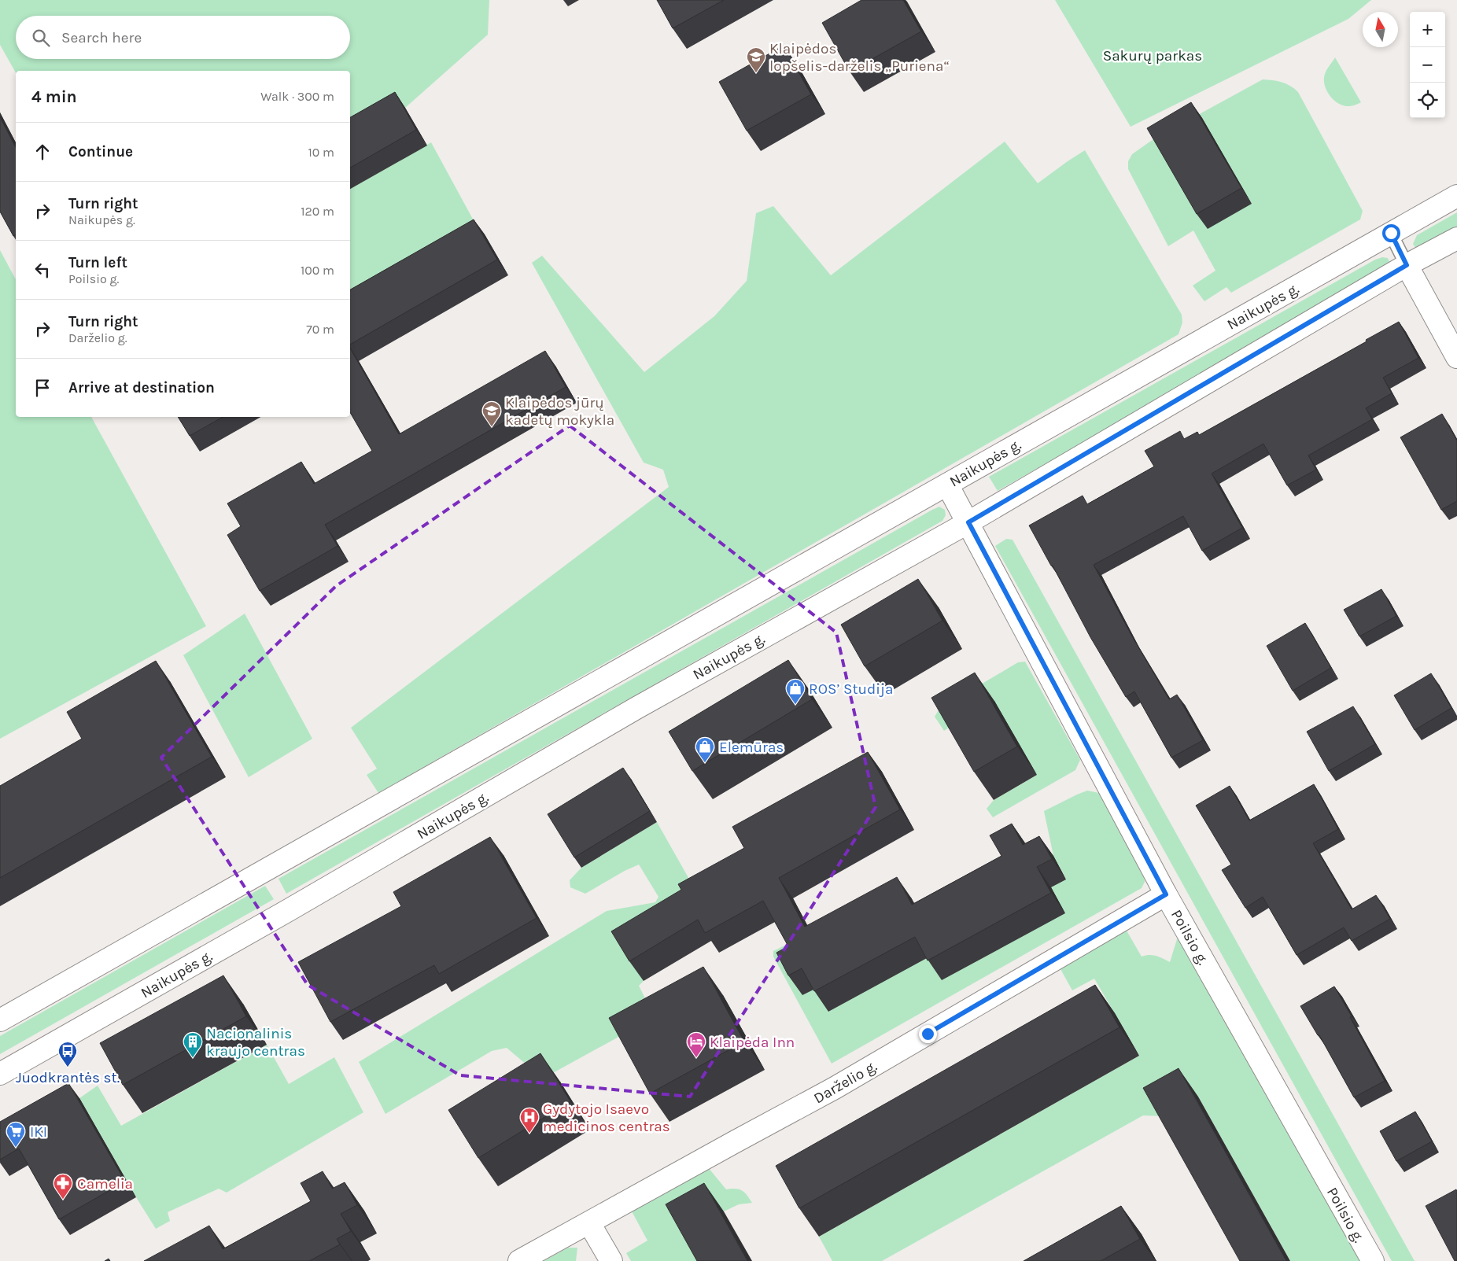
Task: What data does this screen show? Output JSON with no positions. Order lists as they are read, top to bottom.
{
  "streets": {
    "street": ["Naikupės g.", "Poilsio g.", "Darželio g."]
  },
  "crossings": [
    ["Naikupės g.", "Poilsio g."],
    ["Poilsio g.", "Darželio g."]
  ],
  "parks": ["Sakurų parkas"],
  "places": {
    "school or university": ["Klaipėdos lopšelis-darželis „Puriena“", "Klaipėdos jūrų kadetų mokykla"],
    "shop": ["ROS’ Studija", "Elemūras"],
    "building": ["Nacionalinis kraujo centras"],
    "hotel": ["Klaipėda Inn"],
    "bus stop": ["Juodkrantės st."],
    "hospital": ["Gydytojo Isaevo medicinos centras"],
    "supermarket": ["IKI"],
    "pharmacy": ["Camelia"]
  },
  "north": "top",
  "page": {
    "map_buttons": ["+", "−"],
    "search": "Search here",
    "heading": ["4 min", "Walk · 300 m"],
    "list": [
      ["Continue", "10 m"],
      ["Turn right", "Naikupės g.", "120 m"],
      ["Turn left", "Poilsio g.", "100 m"],
      ["Turn right", "Darželio g.", "70 m"],
      "Arrive at destination"
    ]
  }
}
